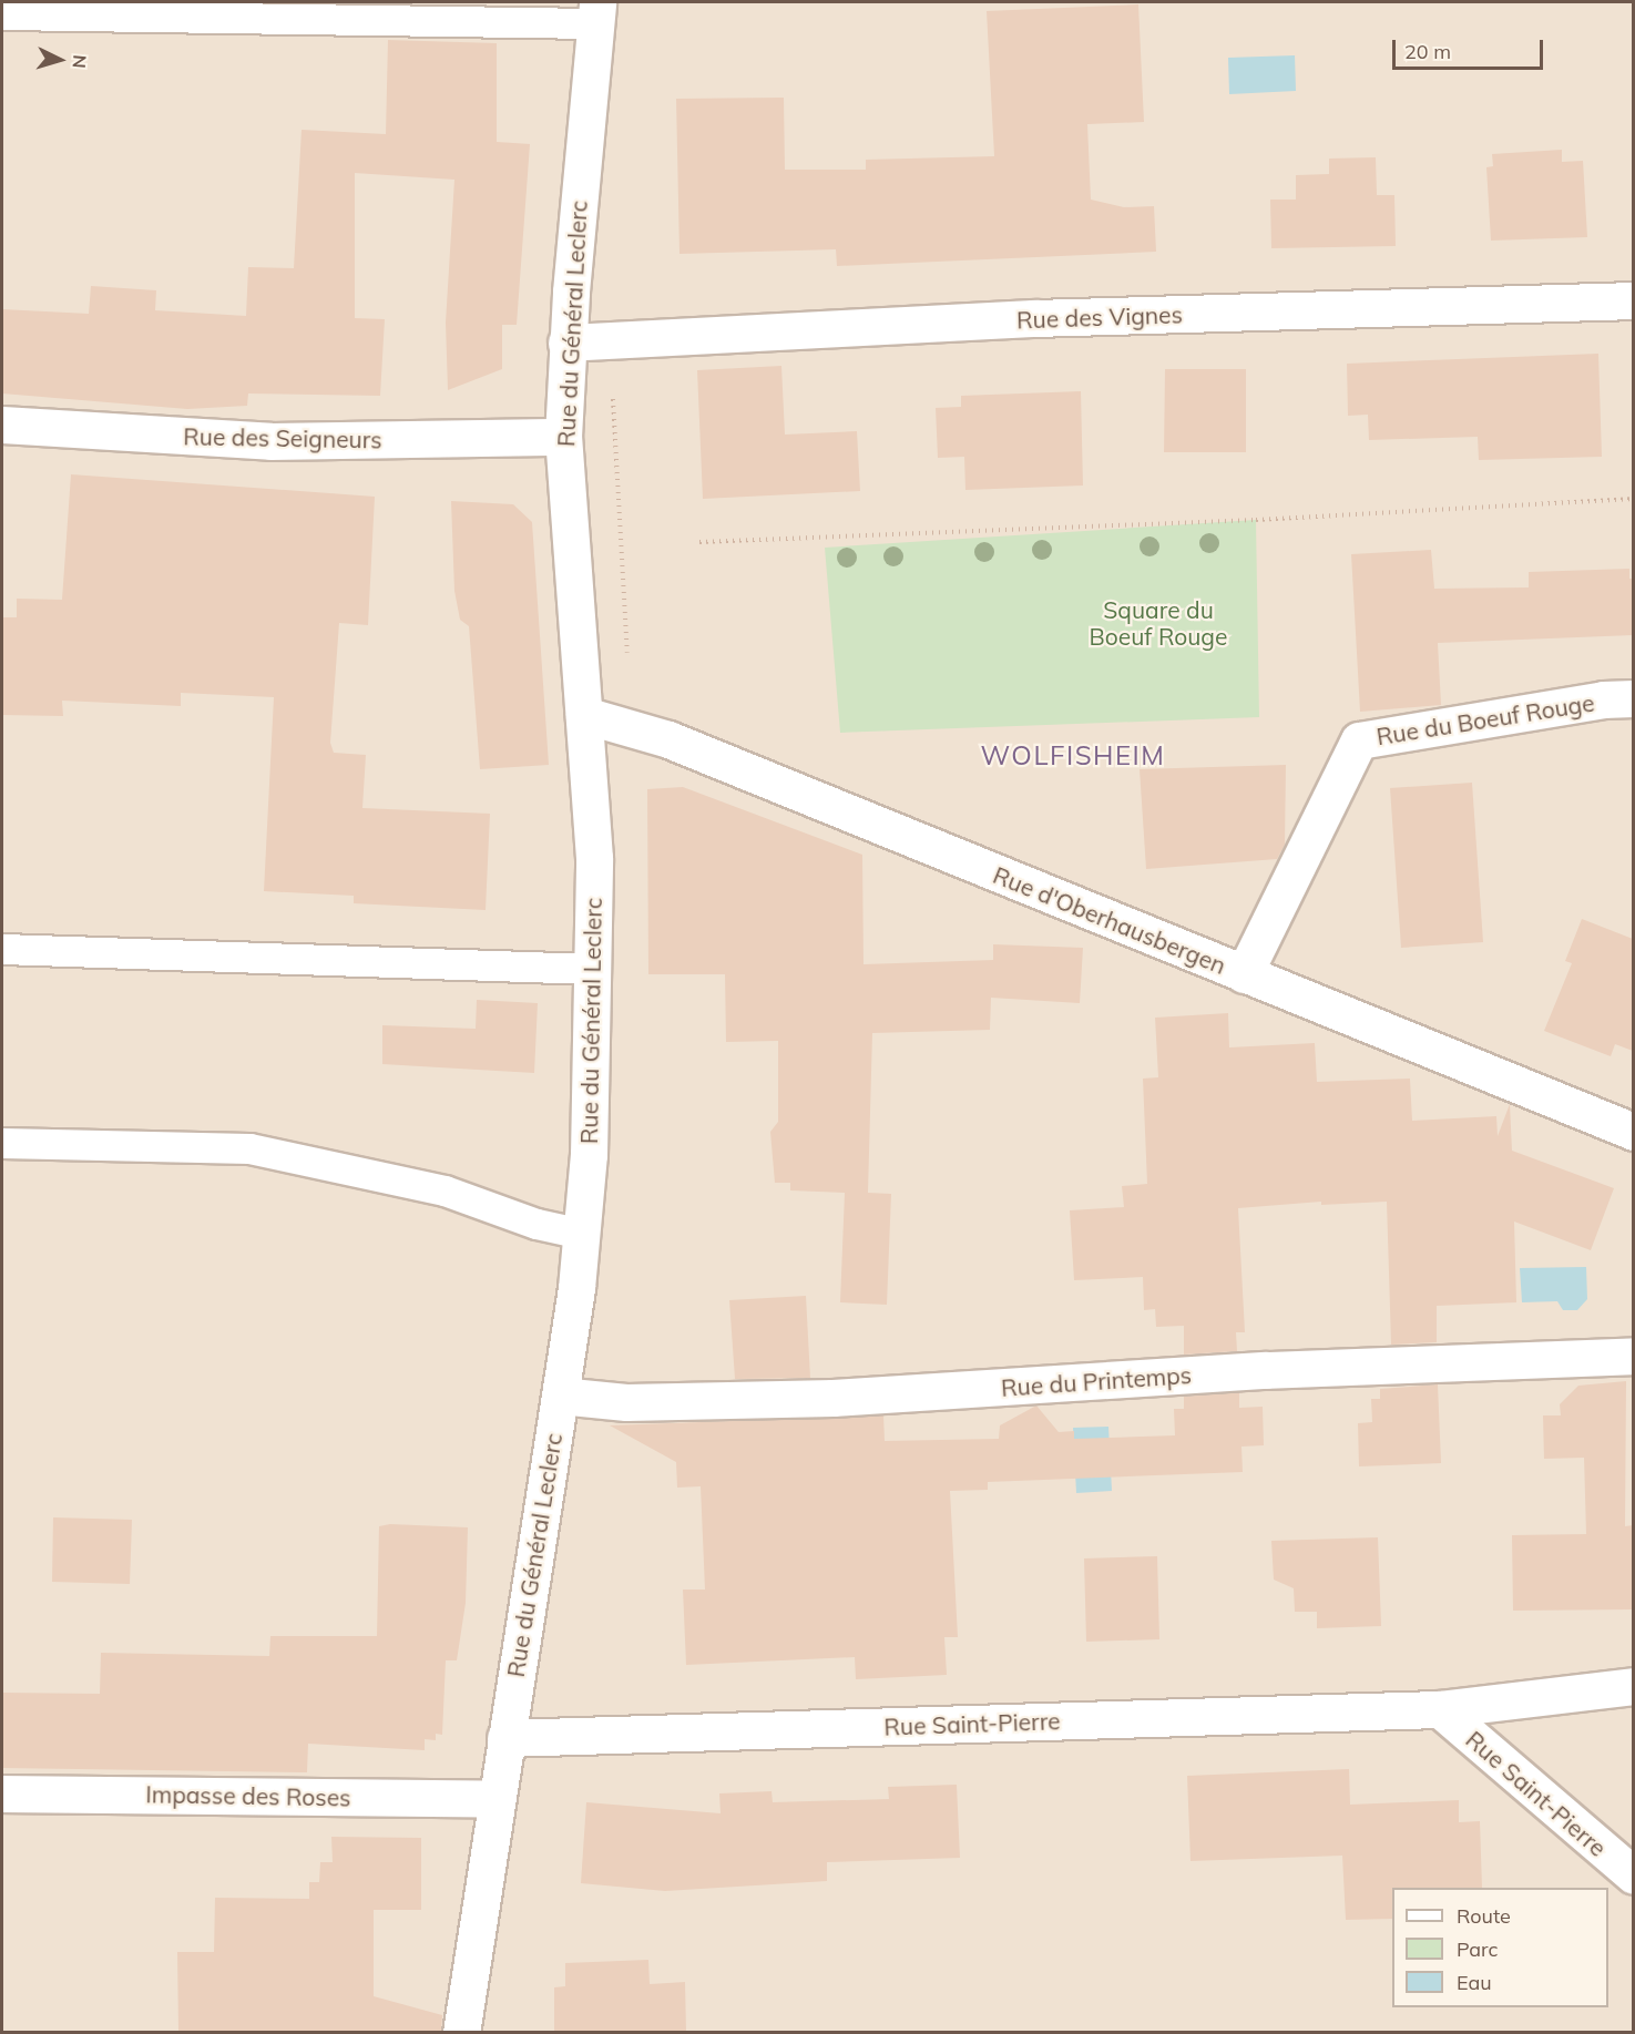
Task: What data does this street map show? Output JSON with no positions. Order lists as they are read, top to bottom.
{
  "streets": {
    "street": [
      "Rue des Vignes",
      "Rue du Général Leclerc",
      "Rue des Seigneurs",
      "Rue du Boeuf Rouge",
      "Rue d'Oberhausbergen",
      "Rue du Printemps",
      "Rue Saint-Pierre",
      "Impasse des Roses"
    ]
  },
  "crossings": [
    ["Rue des Vignes", "Rue du Général Leclerc"],
    ["Rue du Général Leclerc", "Rue des Seigneurs"],
    ["Rue du Général Leclerc", "Rue d'Oberhausbergen"],
    ["Rue du Général Leclerc", "Rue du Printemps"],
    ["Rue du Général Leclerc", "Rue Saint-Pierre"],
    ["Rue du Général Leclerc", "Impasse des Roses"],
    ["Rue du Boeuf Rouge", "Rue d'Oberhausbergen"]
  ],
  "districts": ["WOLFISHEIM"],
  "parks": ["Square du Boeuf Rouge"],
  "legend": ["Route", "Parc", "Eau"],
  "scale_bar": "20 m",
  "north": "right"
}
